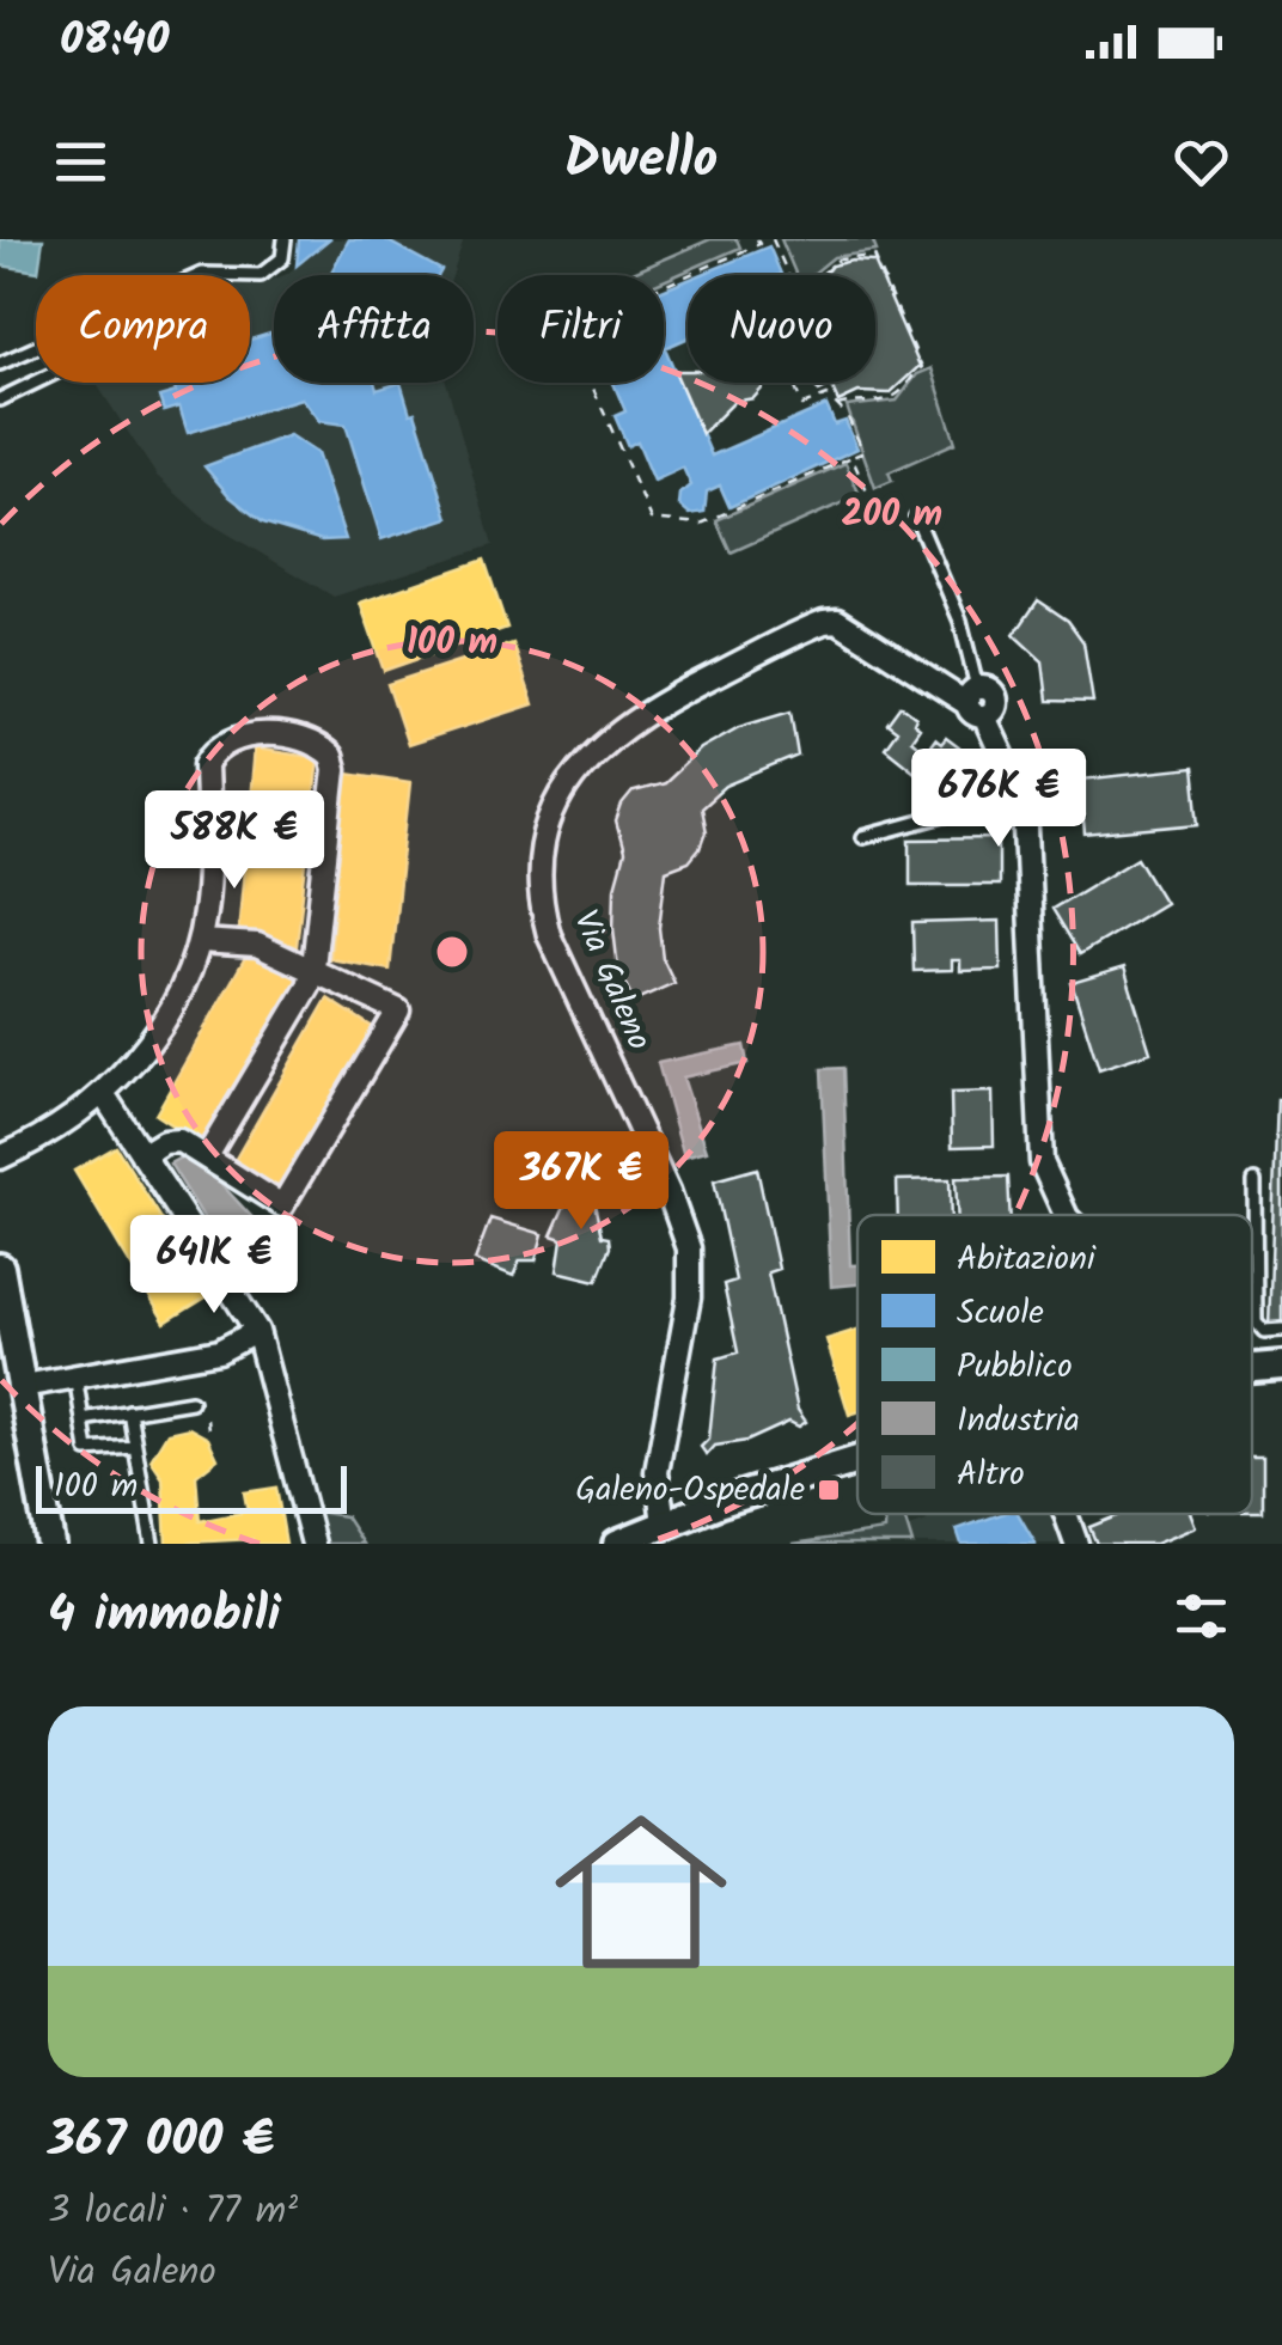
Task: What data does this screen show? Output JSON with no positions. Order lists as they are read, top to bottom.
{
  "streets": {
    "street": ["Via Galeno"]
  },
  "places": {
    "transit": ["Galeno-Ospedale"]
  },
  "legend": [
    "Abitazioni",
    "Scuole",
    "Pubblico",
    "Industria",
    "Altro"
  ],
  "scale_bar": "100 m",
  "page": {
    "status": "08:40",
    "header": "Dwello",
    "chip": [
      "Compra",
      "Affitta",
      "Filtri",
      "Nuovo"
    ],
    "price": [
      "676K €",
      "588K €",
      "367K €",
      "641K €"
    ],
    "scale": "100 m",
    "heading": "4 immobili",
    "list": [
      {
        "name": "367 000 €",
        "note": "3 locali · 77 m² · Via Galeno"
      }
    ]
  },
  "rings": ["200 m", "100 m"]
}
